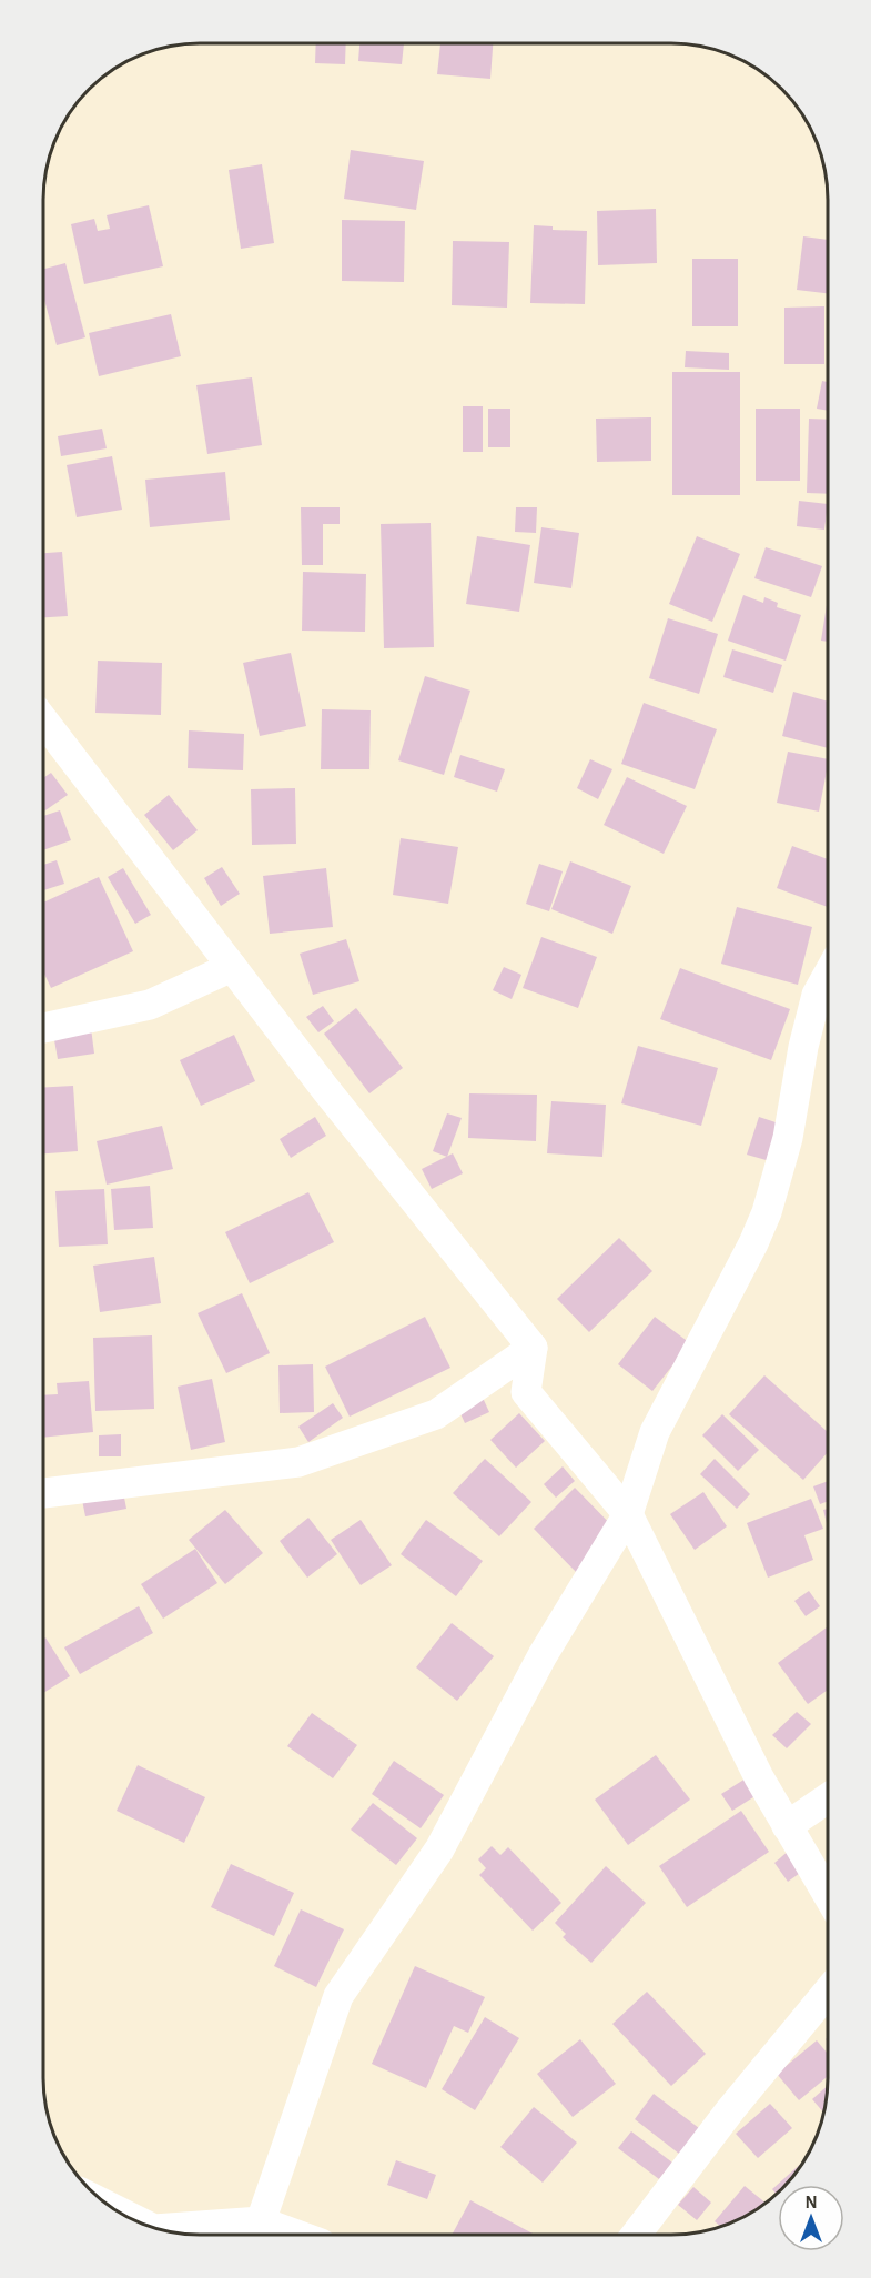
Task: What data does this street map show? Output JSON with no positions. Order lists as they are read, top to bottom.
{
  "north": "top"
}
